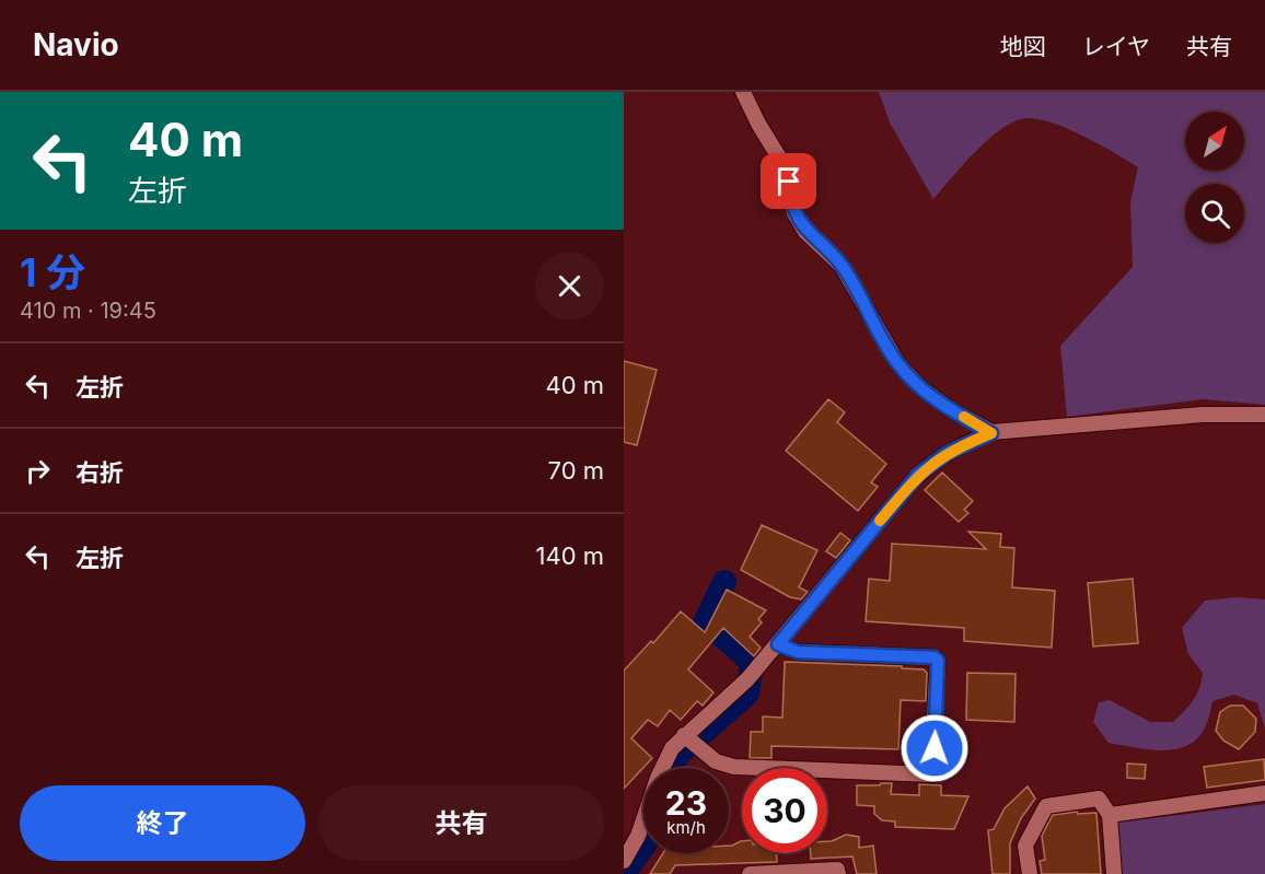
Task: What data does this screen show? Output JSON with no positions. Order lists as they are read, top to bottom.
{
  "north": "top right",
  "page": {
    "header": "Navio",
    "nav": ["地図", "レイヤ", "共有"],
    "turn": ["40 m", "左折"],
    "heading": ["1 分", "410 m · 19:45"],
    "list": [
      {
        "name": "左折",
        "value": "40 m"
      },
      {
        "name": "右折",
        "value": "70 m"
      },
      {
        "name": "左折",
        "value": "140 m"
      }
    ],
    "speed": "23 km/h",
    "limit": "30",
    "buttons": ["終了", "共有"]
  }
}
